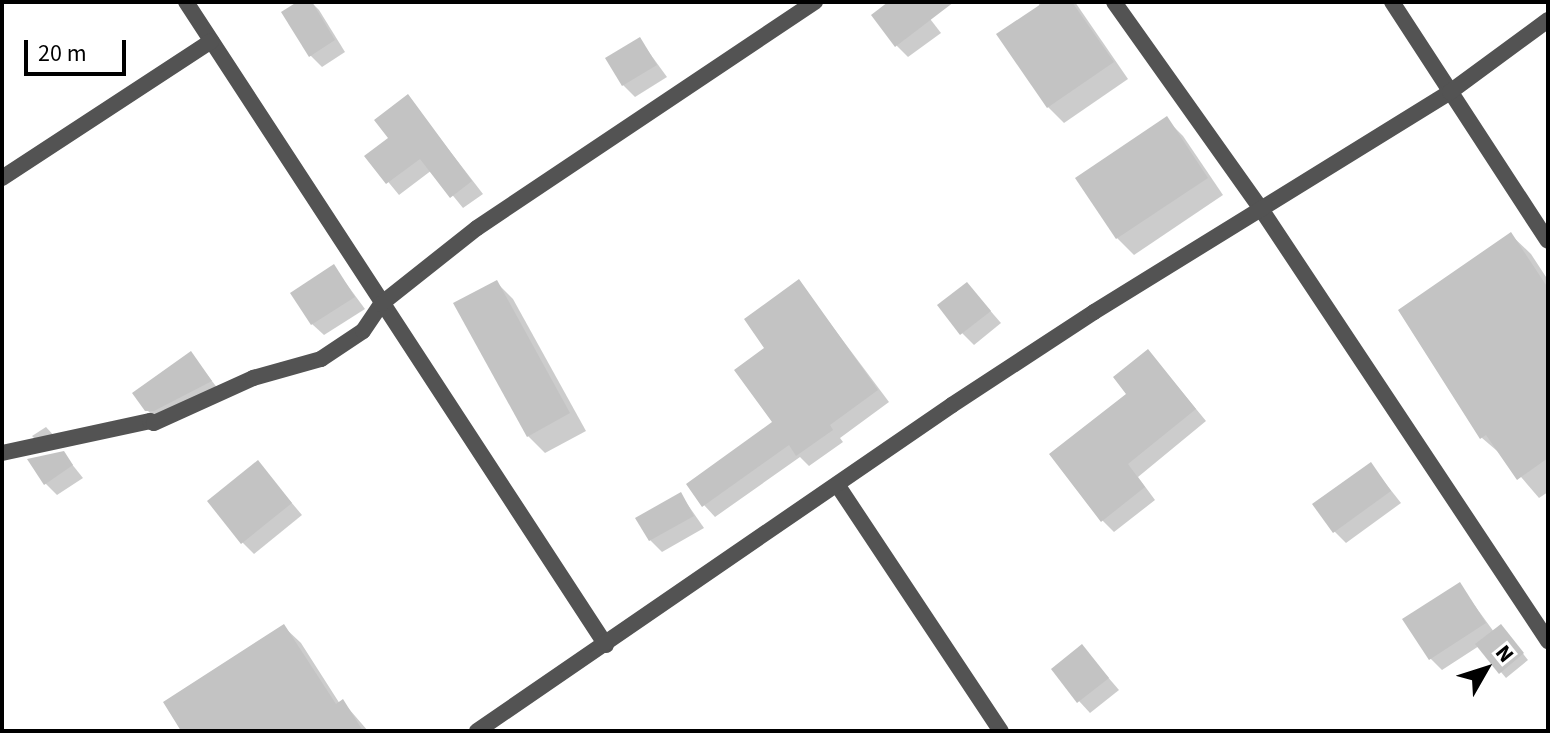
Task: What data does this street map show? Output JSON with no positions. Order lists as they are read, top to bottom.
{
  "scale_bar": "20 m",
  "north": "top right"
}
